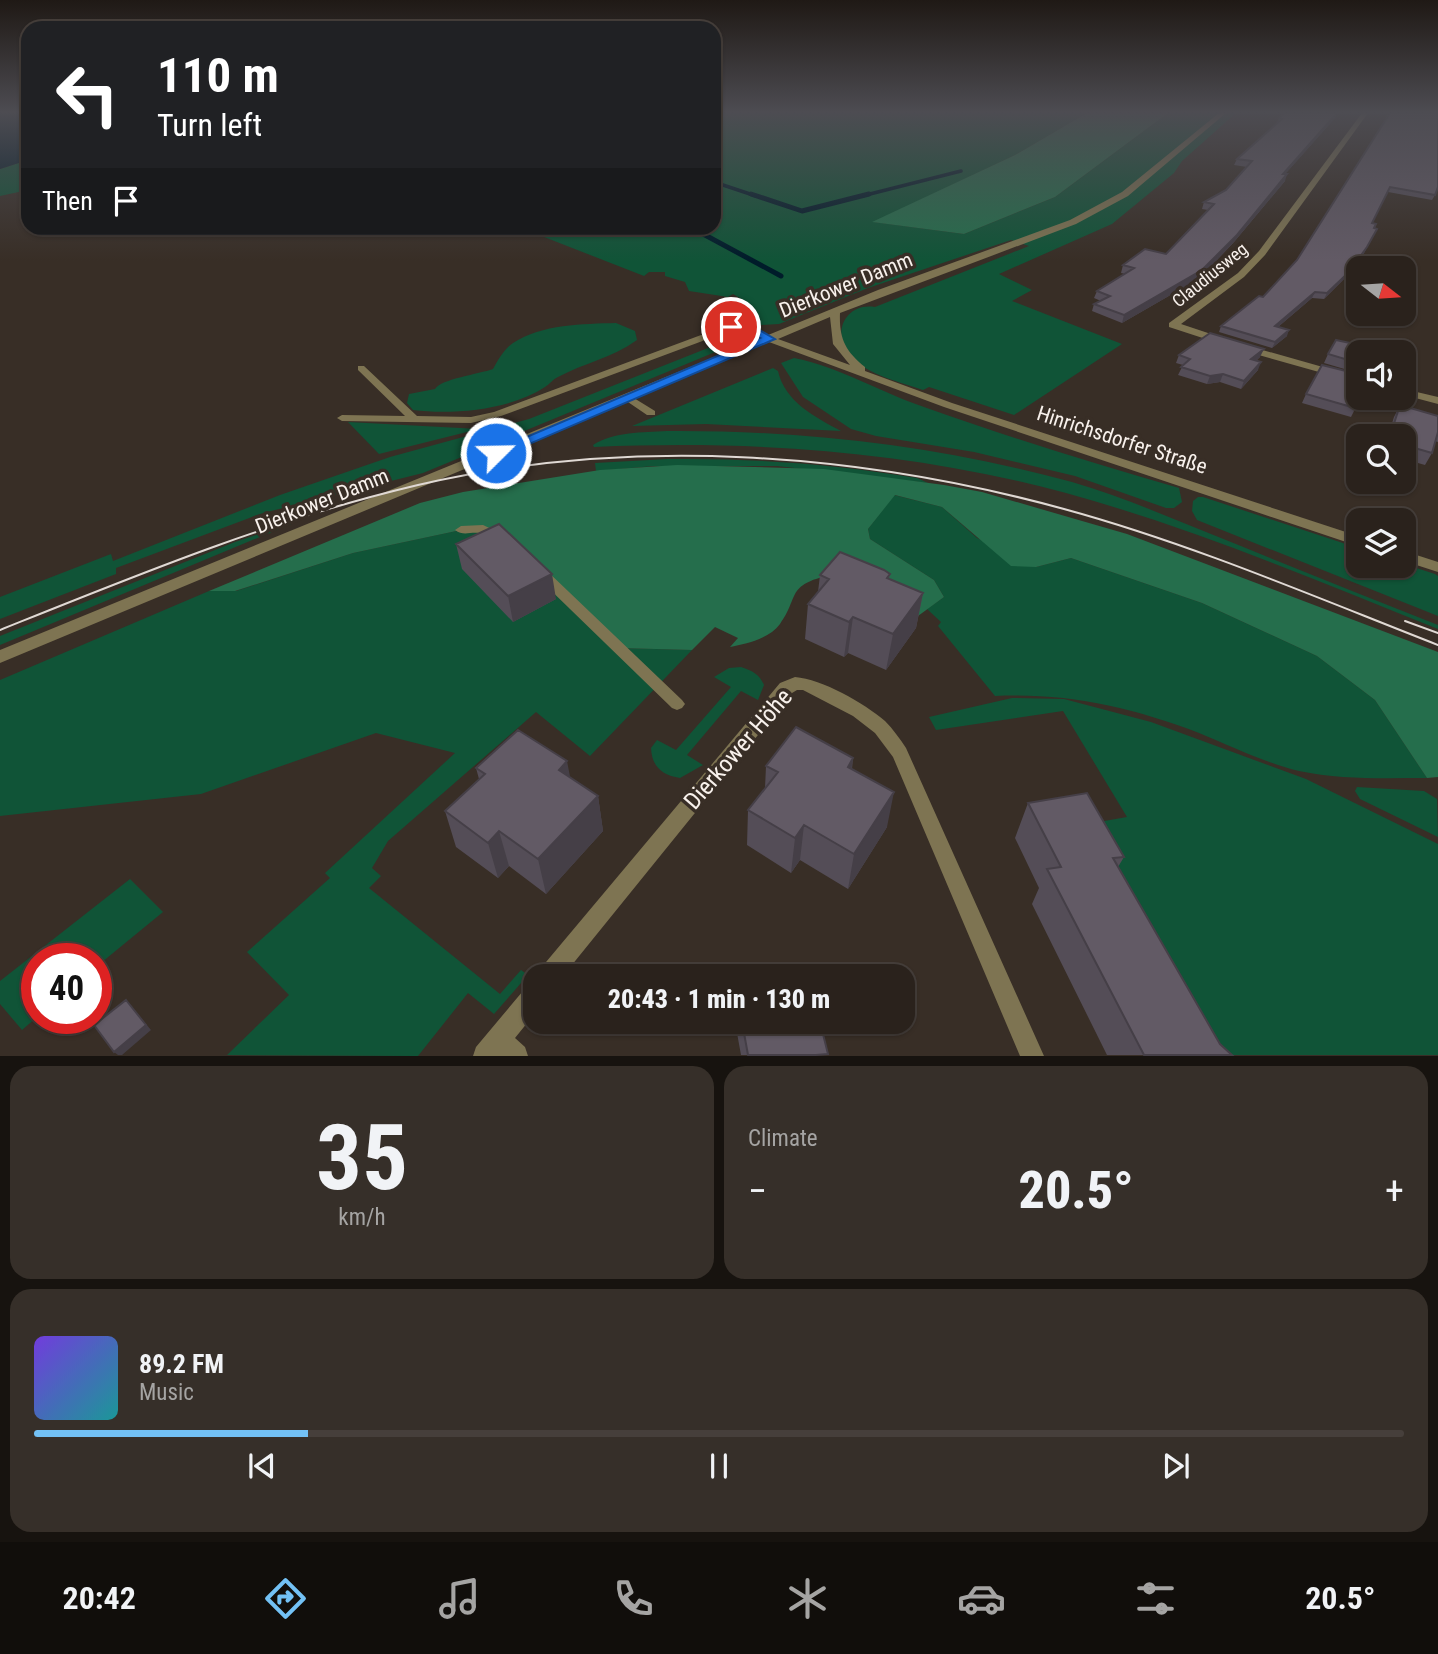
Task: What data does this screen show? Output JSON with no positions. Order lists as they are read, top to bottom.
{
  "streets": {
    "street": [
      "Claudiusweg",
      "Dierkower Damm",
      "Hinrichsdorfer Straße",
      "Dierkower Höhe"
    ]
  },
  "crossings": [
    ["Dierkower Damm", "Hinrichsdorfer Straße"]
  ],
  "north": "right",
  "page": {
    "turn": ["110 m", "Turn left"],
    "then": "Then",
    "limit": "40",
    "trip": "20:43 · 1 min · 130 m",
    "tile": [
      ["35", "km/h"],
      "Climate"
    ],
    "heat": ["−", "20.5°", "+"],
    "song": ["89.2 FM", "Music"],
    "tabs": ["20:42", "20.5°"]
  }
}
